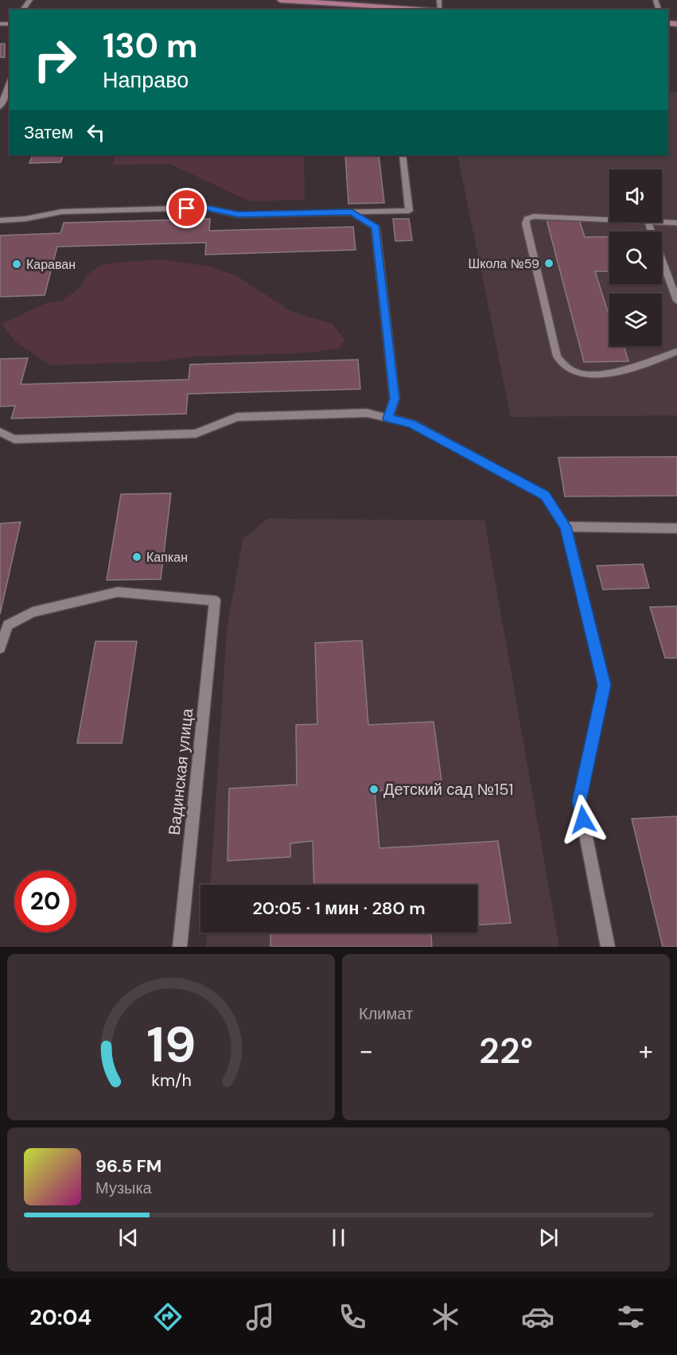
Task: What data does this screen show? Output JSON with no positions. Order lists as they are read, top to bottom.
{
  "streets": {
    "street": ["Вадинская улица"]
  },
  "places": [
    "Школа №59",
    "Караван",
    "Капкан",
    "Детский сад №151"
  ],
  "page": {
    "turn": ["130 m", "Направо"],
    "then": "Затем",
    "limit": "20",
    "trip": "20:05 · 1 мин · 280 m",
    "tile": "Климат",
    "heat": ["−", "22°", "+"],
    "song": ["96.5 FM", "Музыка"],
    "tabs": "20:04",
    "gauge": ["19", "km/h"]
  }
}
